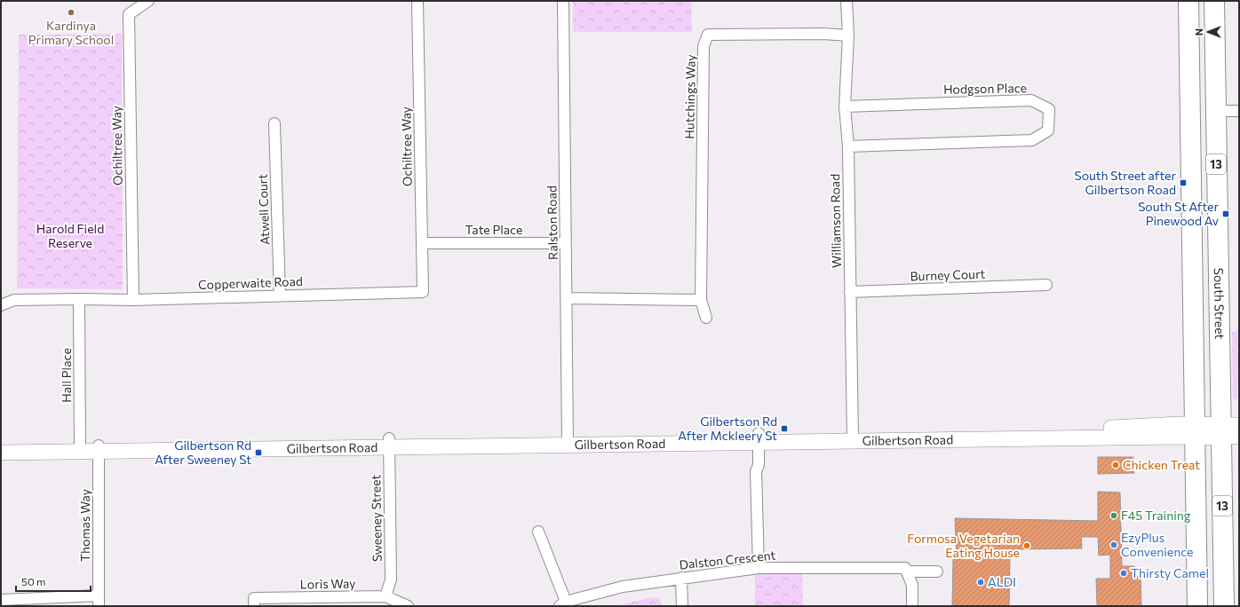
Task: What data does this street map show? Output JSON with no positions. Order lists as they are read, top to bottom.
{
  "streets": {
    "highway": ["13", "South Street"],
    "street": [
      "Hodgson Place",
      "Hutchings Way",
      "Ochiltree Way",
      "Atwell Court",
      "Williamson Road",
      "Ralston Road",
      "Tate Place",
      "Burney Court",
      "Copperwaite Road",
      "Hall Place",
      "Gilbertson Road",
      "Sweeney Street",
      "Thomas Way",
      "Dalston Crescent",
      "Loris Way"
    ]
  },
  "crossings": [
    ["Hodgson Place", "Williamson Road"],
    ["Hutchings Way", "Williamson Road"],
    ["Ochiltree Way", "Tate Place"],
    ["Ochiltree Way", "Copperwaite Road"],
    ["Atwell Court", "Copperwaite Road"],
    ["Williamson Road", "Burney Court"],
    ["Williamson Road", "Gilbertson Road"],
    ["Ralston Road", "Tate Place"],
    ["Ralston Road", "Gilbertson Road"],
    ["Copperwaite Road", "Hall Place"],
    ["South Street", "Gilbertson Road"],
    ["Hall Place", "Gilbertson Road"],
    ["Gilbertson Road", "Sweeney Street"],
    ["Gilbertson Road", "Thomas Way"],
    ["Sweeney Street", "Loris Way"]
  ],
  "parks": ["Harold Field Reserve"],
  "places": {
    "other": [
      "Kardinya Primary School",
      "Chicken Treat",
      "F45 Training",
      "EzyPlus Convenience",
      "Formosa Vegetarian Eating House",
      "Thirsty Camel",
      "ALDI"
    ],
    "transit": [
      "South Street after Gilbertson Road",
      "South St After Pinewood Av",
      "Gilbertson Rd After Mckleery St",
      "Gilbertson Rd After Sweeney St"
    ]
  },
  "scale_bar": "50 m",
  "north": "left"
}
